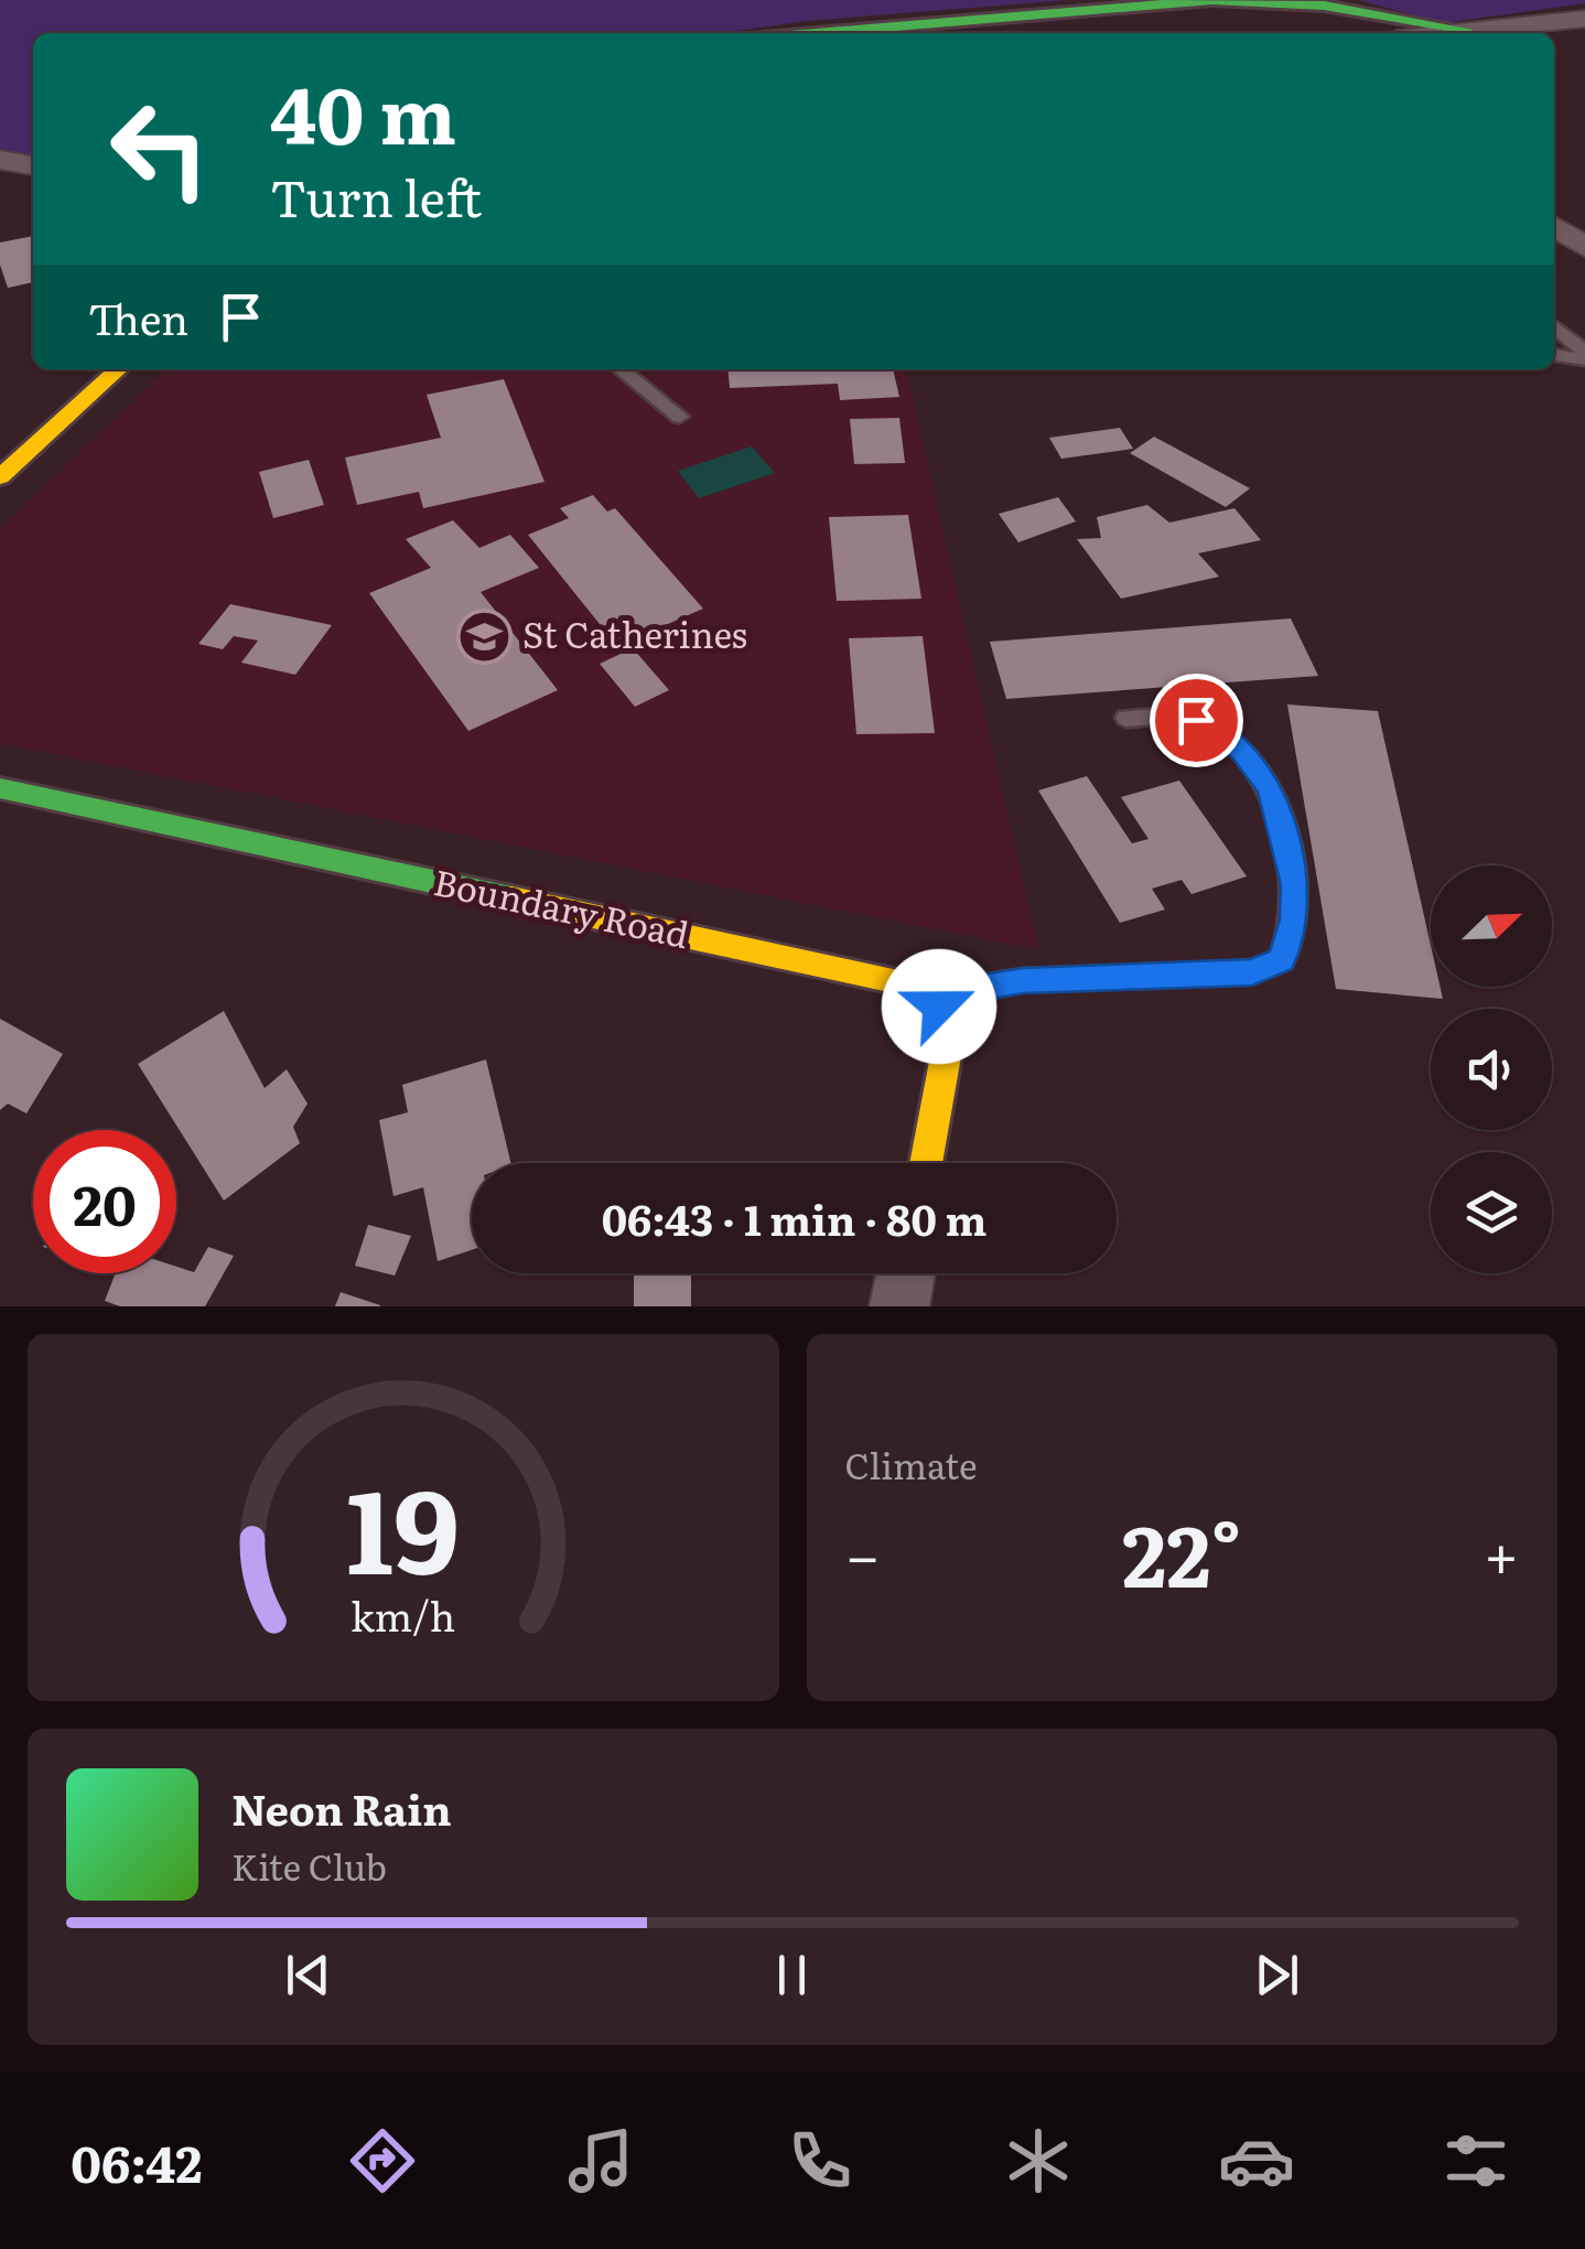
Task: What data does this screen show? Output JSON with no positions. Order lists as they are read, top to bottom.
{
  "streets": {
    "street": ["Boundary Road"]
  },
  "places": {
    "school or university": ["St Catherines"]
  },
  "north": "top right",
  "page": {
    "turn": ["40 m", "Turn left"],
    "then": "Then",
    "limit": "20",
    "trip": "06:43 · 1 min · 80 m",
    "tile": "Climate",
    "heat": ["−", "22°", "+"],
    "song": ["Neon Rain", "Kite Club"],
    "tabs": "06:42",
    "gauge": ["19", "km/h"]
  }
}
